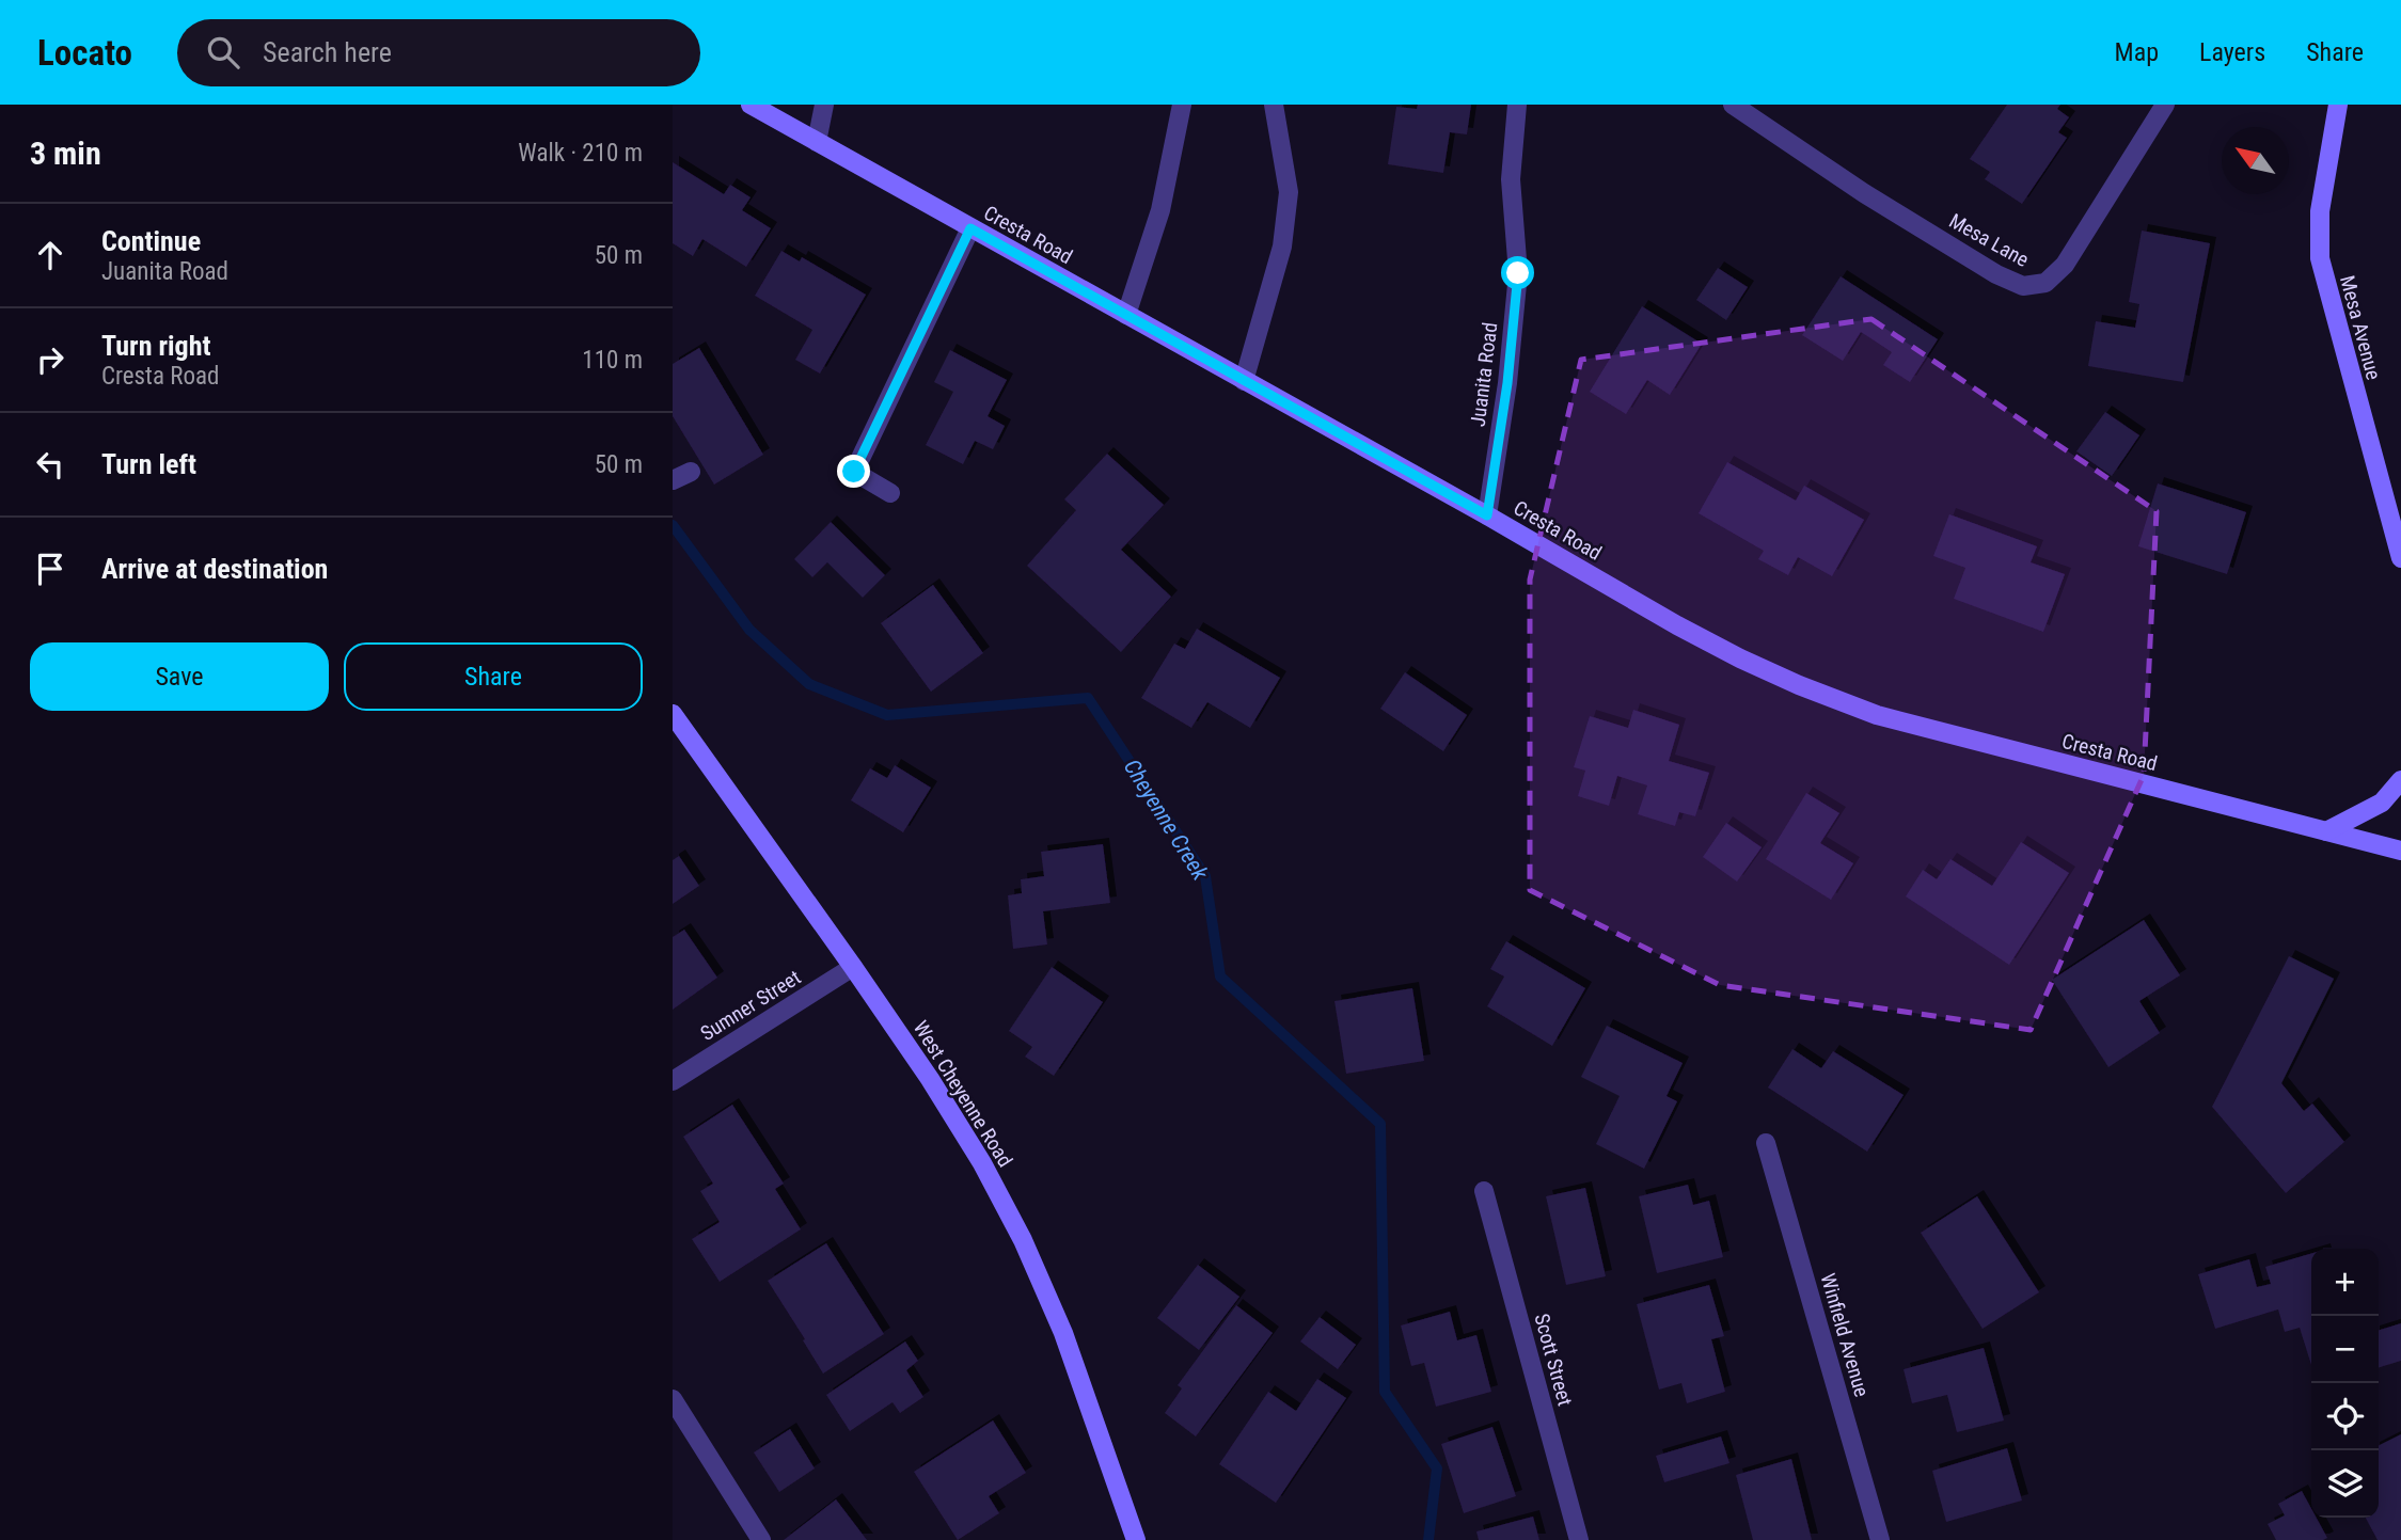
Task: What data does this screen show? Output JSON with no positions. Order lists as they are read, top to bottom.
{
  "streets": {
    "main road": ["Cresta Road", "Mesa Avenue", "West Cheyenne Road"],
    "street": [
      "Mesa Lane",
      "Juanita Road",
      "Sumner Street",
      "Winfield Avenue",
      "Scott Street"
    ]
  },
  "crossings": [
    ["Cresta Road", "Juanita Road"],
    ["Sumner Street", "West Cheyenne Road"]
  ],
  "water": ["Cheyenne Creek"],
  "north": "top left",
  "page": {
    "header": "Locato",
    "search": "Search here",
    "nav": ["Map", "Layers", "Share"],
    "heading": ["3 min", "Walk · 210 m"],
    "list": [
      ["Continue", "Juanita Road", "50 m"],
      ["Turn right", "Cresta Road", "110 m"],
      ["Turn left", "50 m"],
      "Arrive at destination"
    ],
    "buttons": ["Save", "Share"],
    "map_buttons": ["+", "−"]
  }
}
